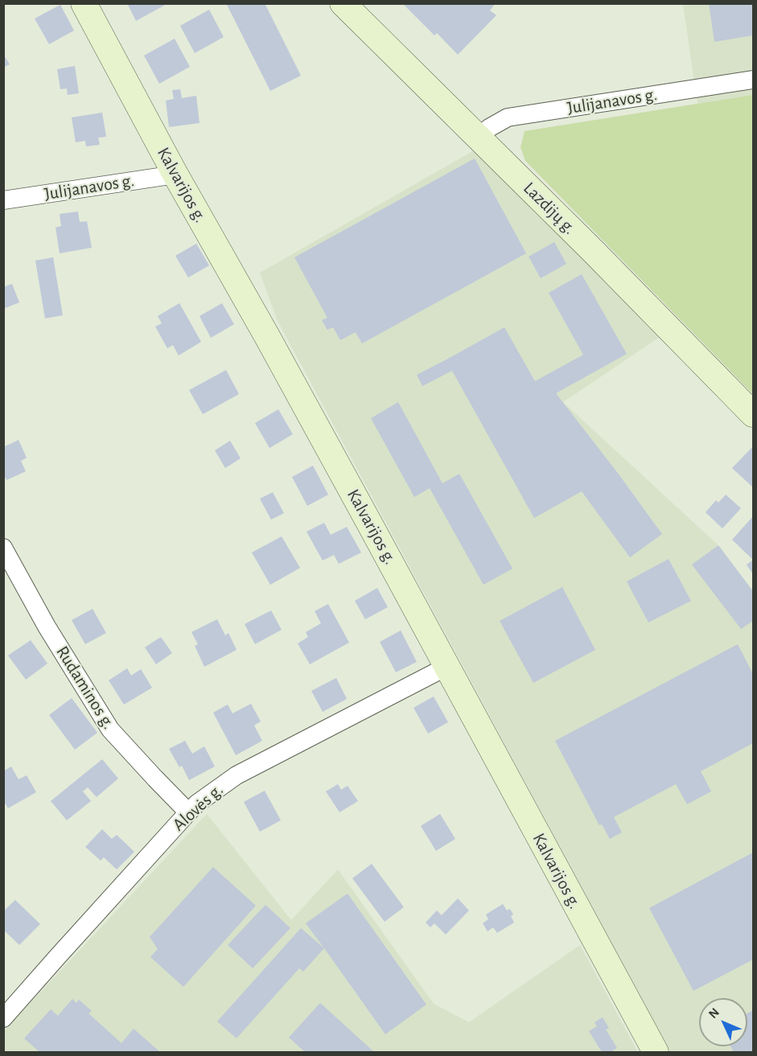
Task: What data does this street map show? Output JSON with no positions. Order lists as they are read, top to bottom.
{
  "streets": {
    "main road": ["Kalvarijos g.", "Lazdijų g."],
    "street": ["Julijanavos g.", "Rudaminos g.", "Alovės g."]
  },
  "crossings": [
    ["Julijanavos g.", "Kalvarijos g."],
    ["Julijanavos g.", "Lazdijų g."],
    ["Kalvarijos g.", "Alovės g."],
    ["Rudaminos g.", "Alovės g."]
  ],
  "north": "top left"
}
